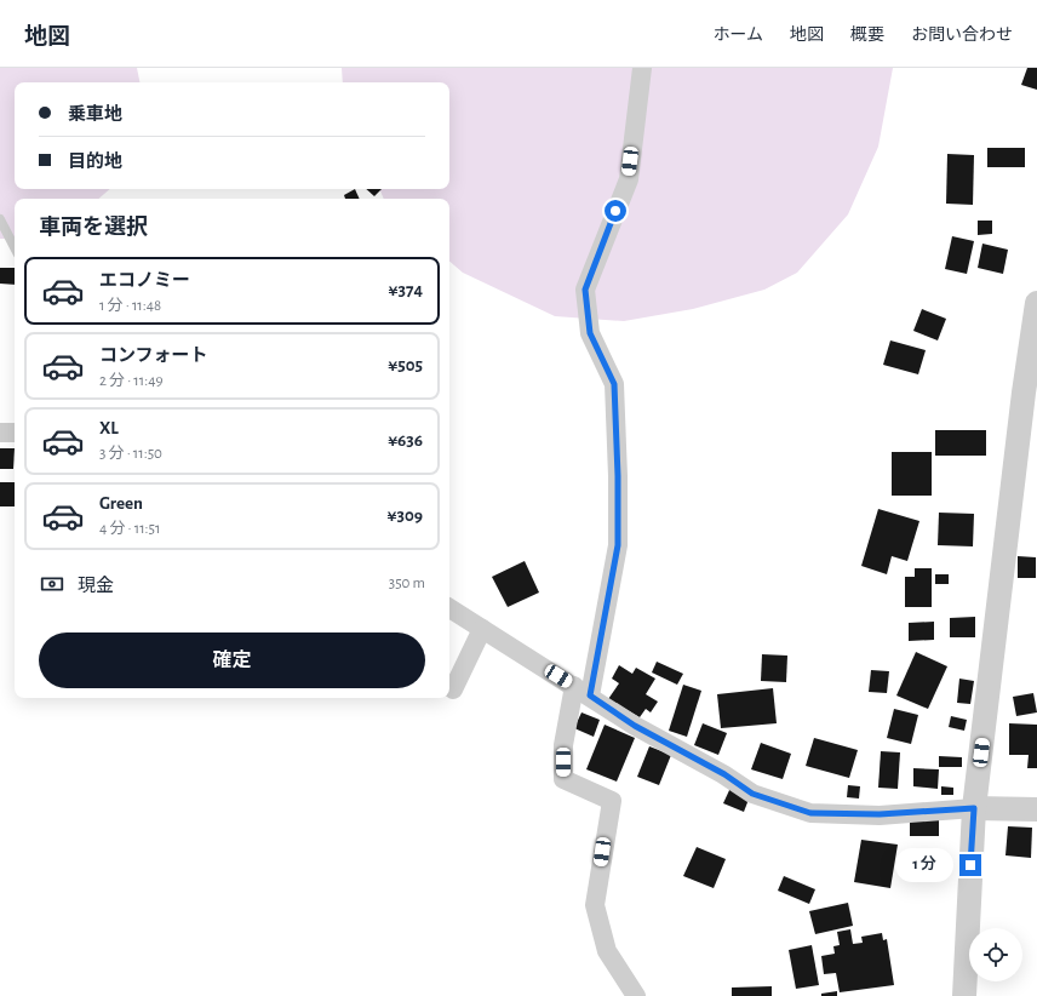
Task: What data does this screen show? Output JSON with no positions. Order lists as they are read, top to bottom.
{
  "page": {
    "header": "地図",
    "nav": [
      "ホーム",
      "地図",
      "概要",
      "お問い合わせ"
    ],
    "banner": ["乗車地", "目的地"],
    "heading": "車両を選択",
    "list": [
      {
        "name": "エコノミー",
        "note": "1 分 · 11:48",
        "value": "¥374"
      },
      {
        "name": "コンフォート",
        "note": "2 分 · 11:49",
        "value": "¥505"
      },
      {
        "name": "XL",
        "note": "3 分 · 11:50",
        "value": "¥636"
      },
      {
        "name": "Green",
        "note": "4 分 · 11:51",
        "value": "¥309"
      }
    ],
    "pay": ["現金", "350 m"],
    "buttons": "確定",
    "bubble": "1 分"
  }
}
